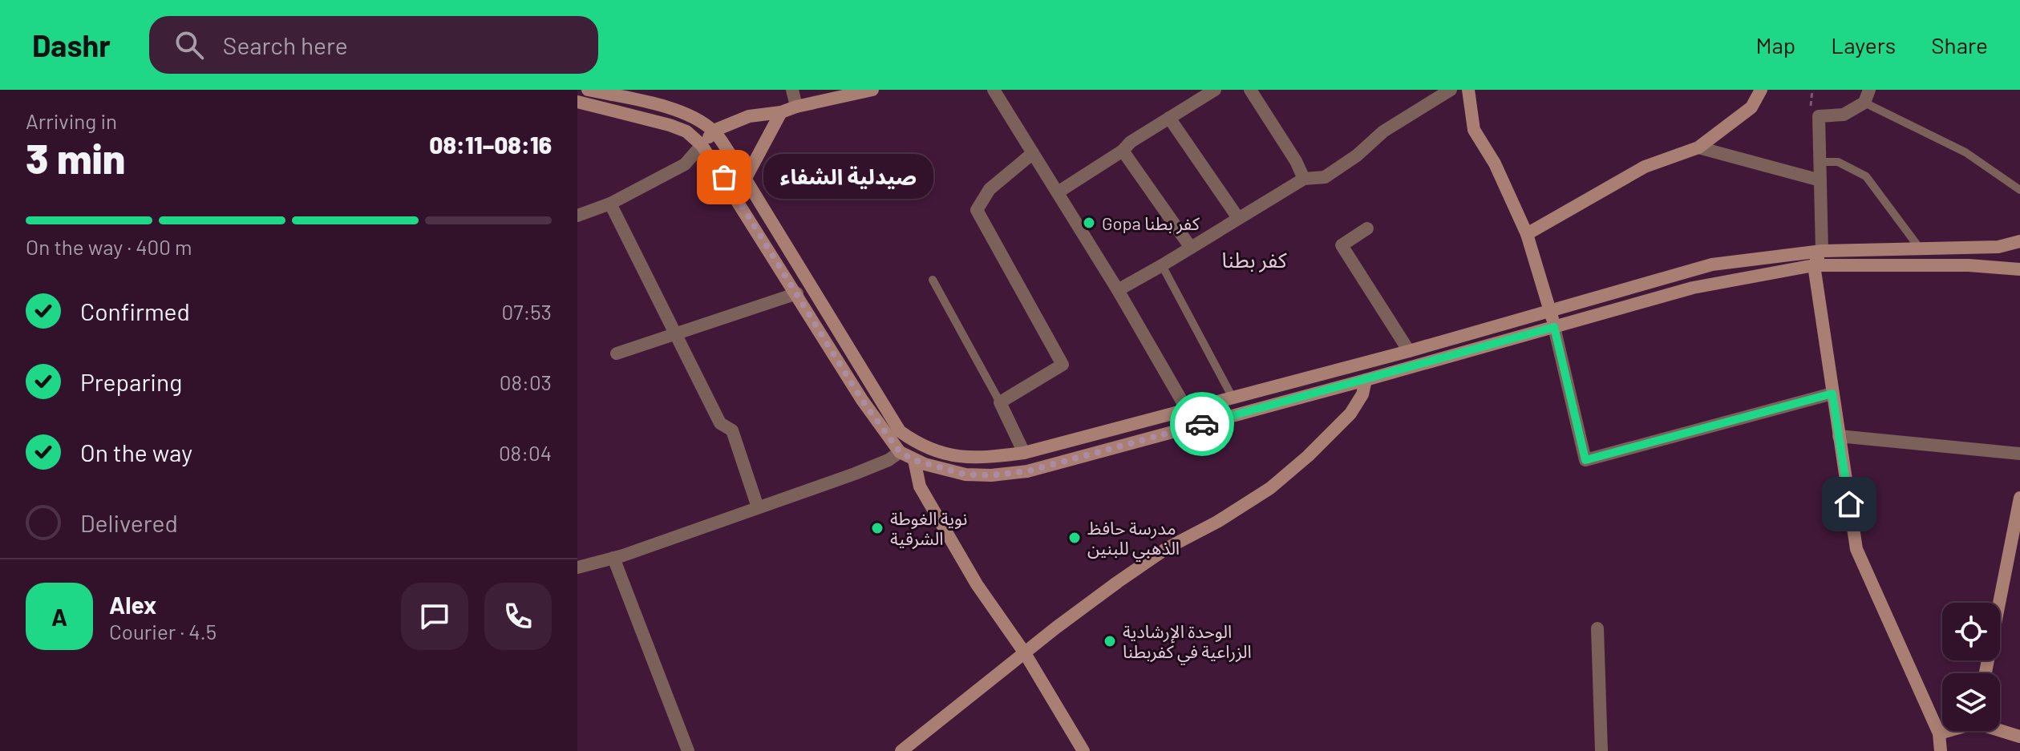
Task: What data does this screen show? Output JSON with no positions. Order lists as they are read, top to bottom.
{
  "districts": ["كفر بطنا"],
  "places": [
    "صيدلية الشفاء",
    "Gopa كفر بطنا",
    "نوية الغوطة الشرقية",
    "مدرسة حافظ الذهبي للبنين",
    "الوحدة الإرشادية الزراعية في كفربطنا"
  ],
  "page": {
    "header": "Dashr",
    "search": "Search here",
    "nav": ["Map", "Layers", "Share"],
    "heading": ["3 min", "Arriving in", "08:11–08:16"],
    "panel": ["Alex", "Courier · 4.5"],
    "bubble": "صيدلية الشفاء",
    "bar": "On the way · 400 m",
    "list": [
      ["Confirmed", "07:53"],
      ["Preparing", "08:03"],
      ["On the way", "08:04"],
      "Delivered"
    ],
    "round": "A"
  }
}
